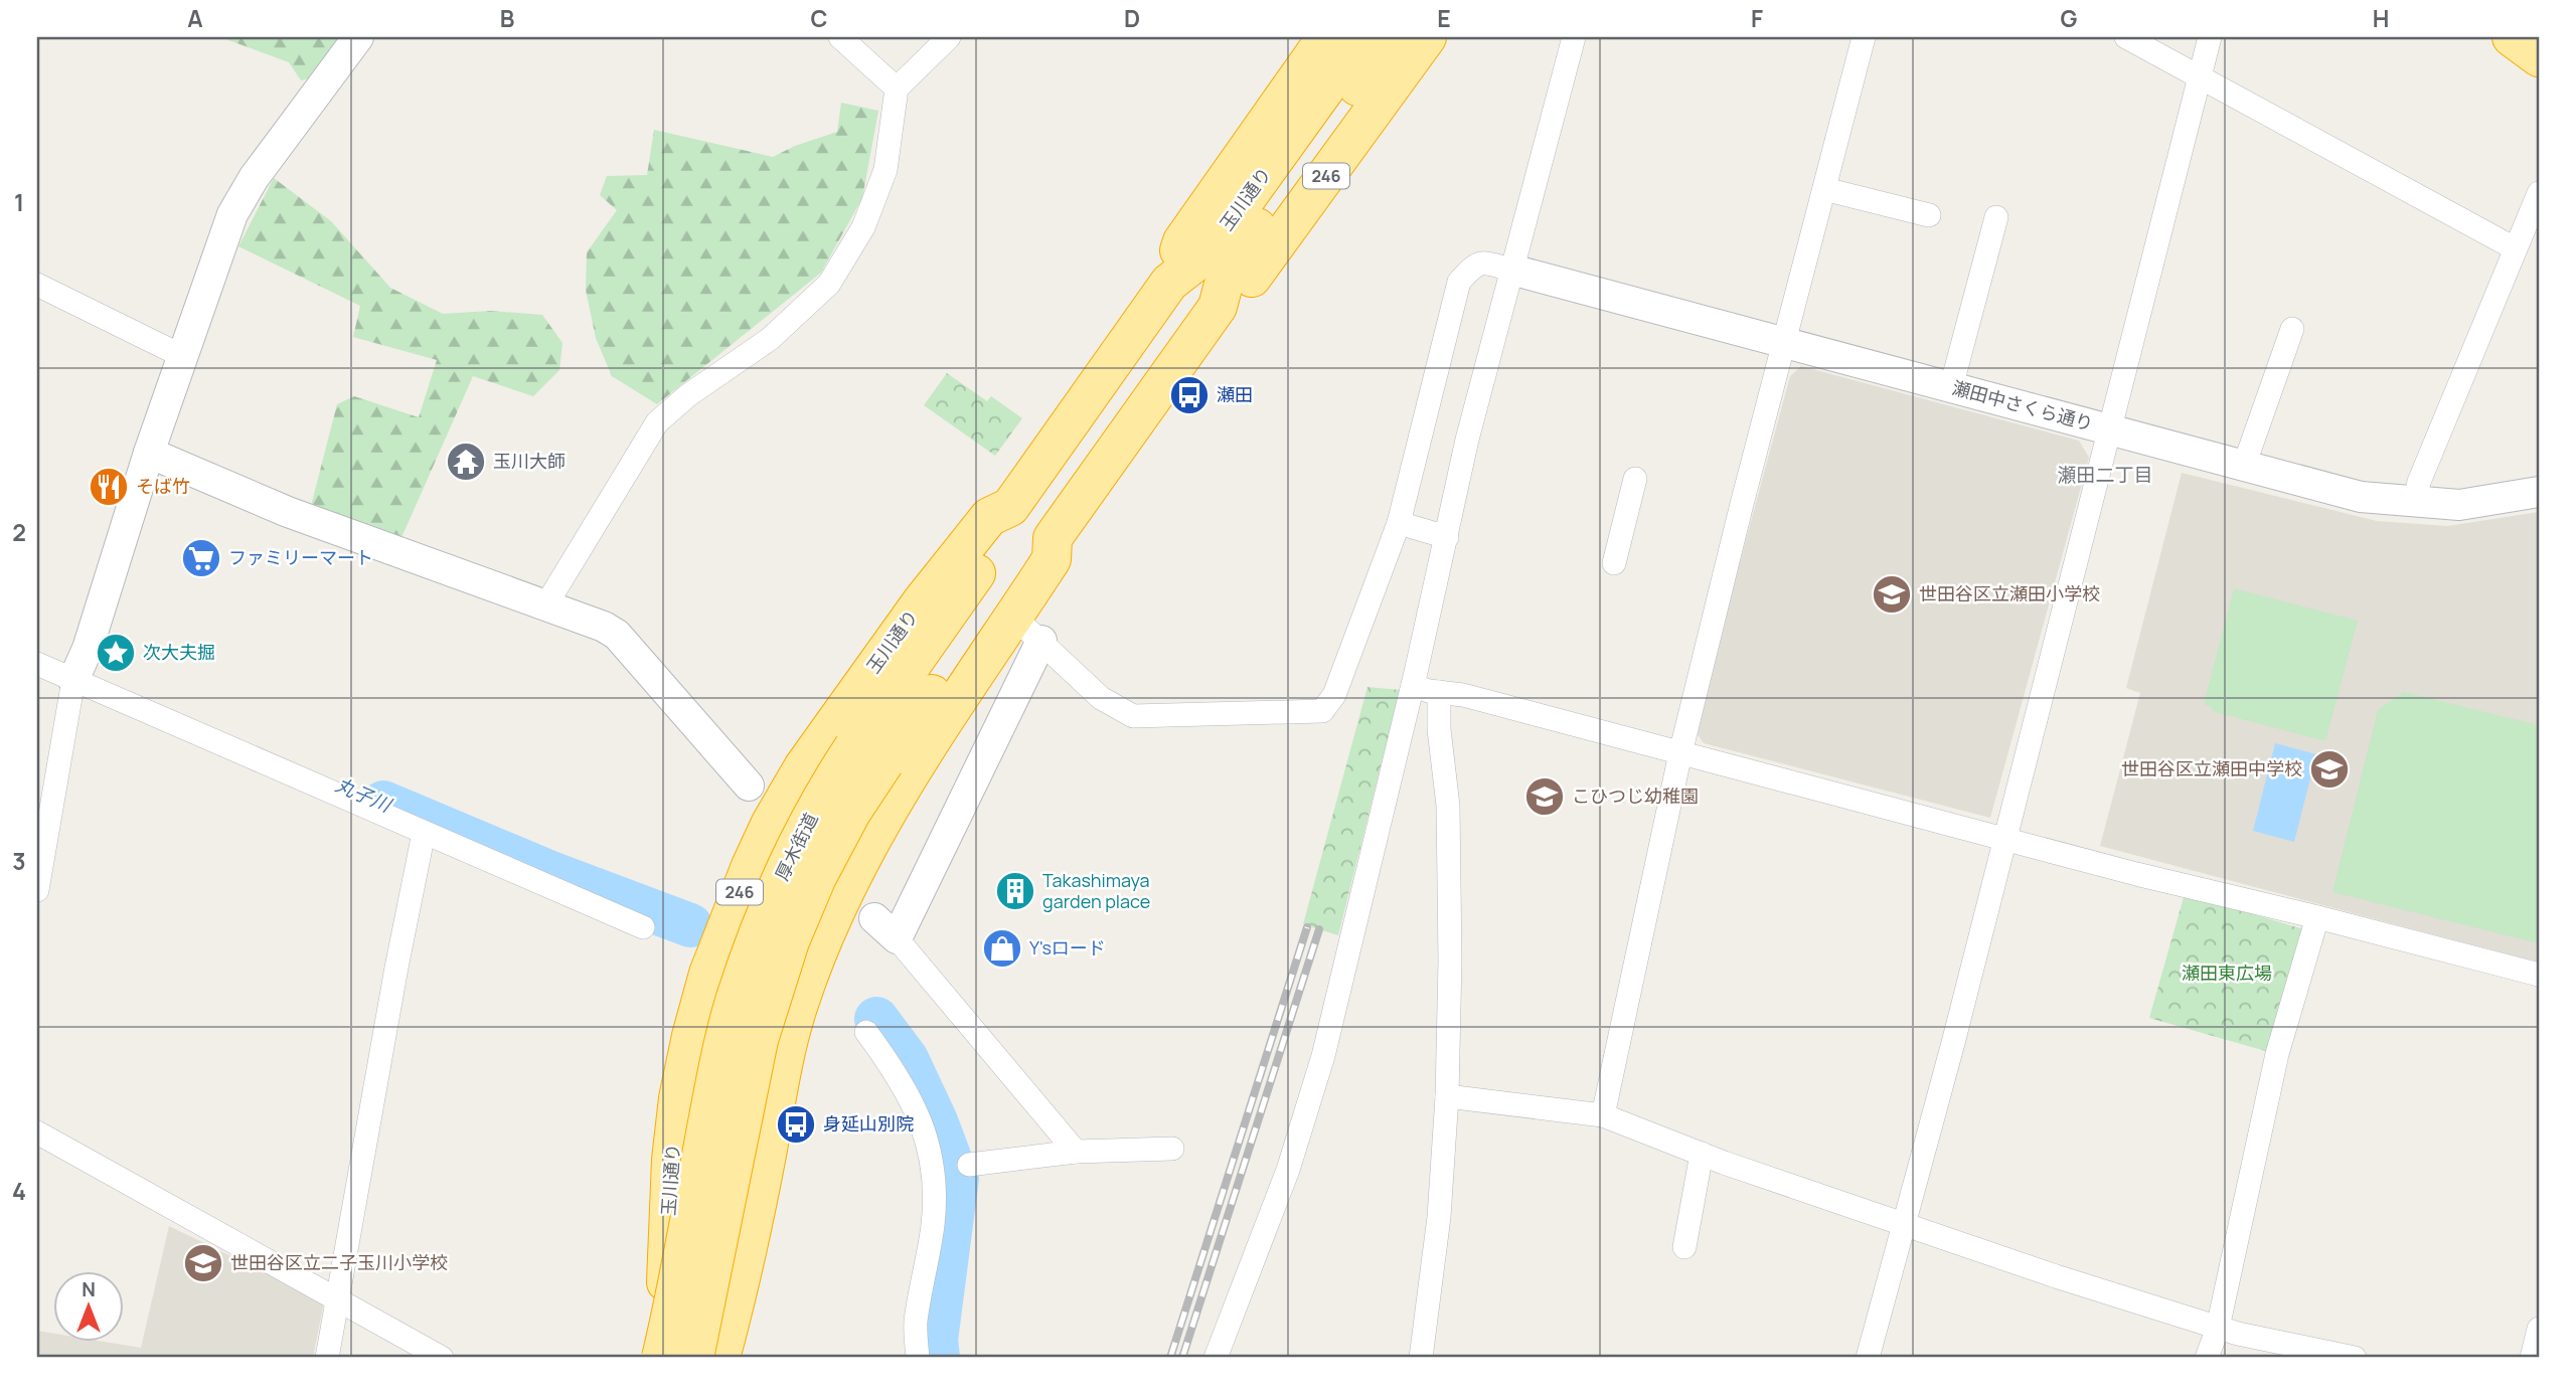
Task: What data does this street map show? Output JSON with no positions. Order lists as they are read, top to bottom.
{
  "streets": {
    "highway": ["246", "玉川通り", "厚木街道"],
    "street": ["瀬田中さくら通り"]
  },
  "crossings": [
    ["246", "玉川通り"],
    ["玉川通り", "厚木街道"]
  ],
  "districts": ["瀬田二丁目"],
  "water": ["丸子川"],
  "parks": ["瀬田東広場"],
  "places": {
    "bus stop": ["瀬田", "身延山別院"],
    "temple": ["玉川大師"],
    "restaurant": ["そば竹"],
    "supermarket": ["ファミリーマート"],
    "school or university": [
      "世田谷区立瀬田小学校",
      "世田谷区立瀬田中学校",
      "こひつじ幼稚園",
      "世田谷区立二子玉川小学校"
    ],
    "place": ["次大夫掘"],
    "building": ["Takashimaya garden place"],
    "shop": ["Y'sロード"]
  },
  "north": "top",
  "grid": {
    "columns": [
      "A",
      "B",
      "C",
      "D",
      "E",
      "F",
      "G",
      "H"
    ],
    "rows": [
      "1",
      "2",
      "3",
      "4"
    ]
  }
}
